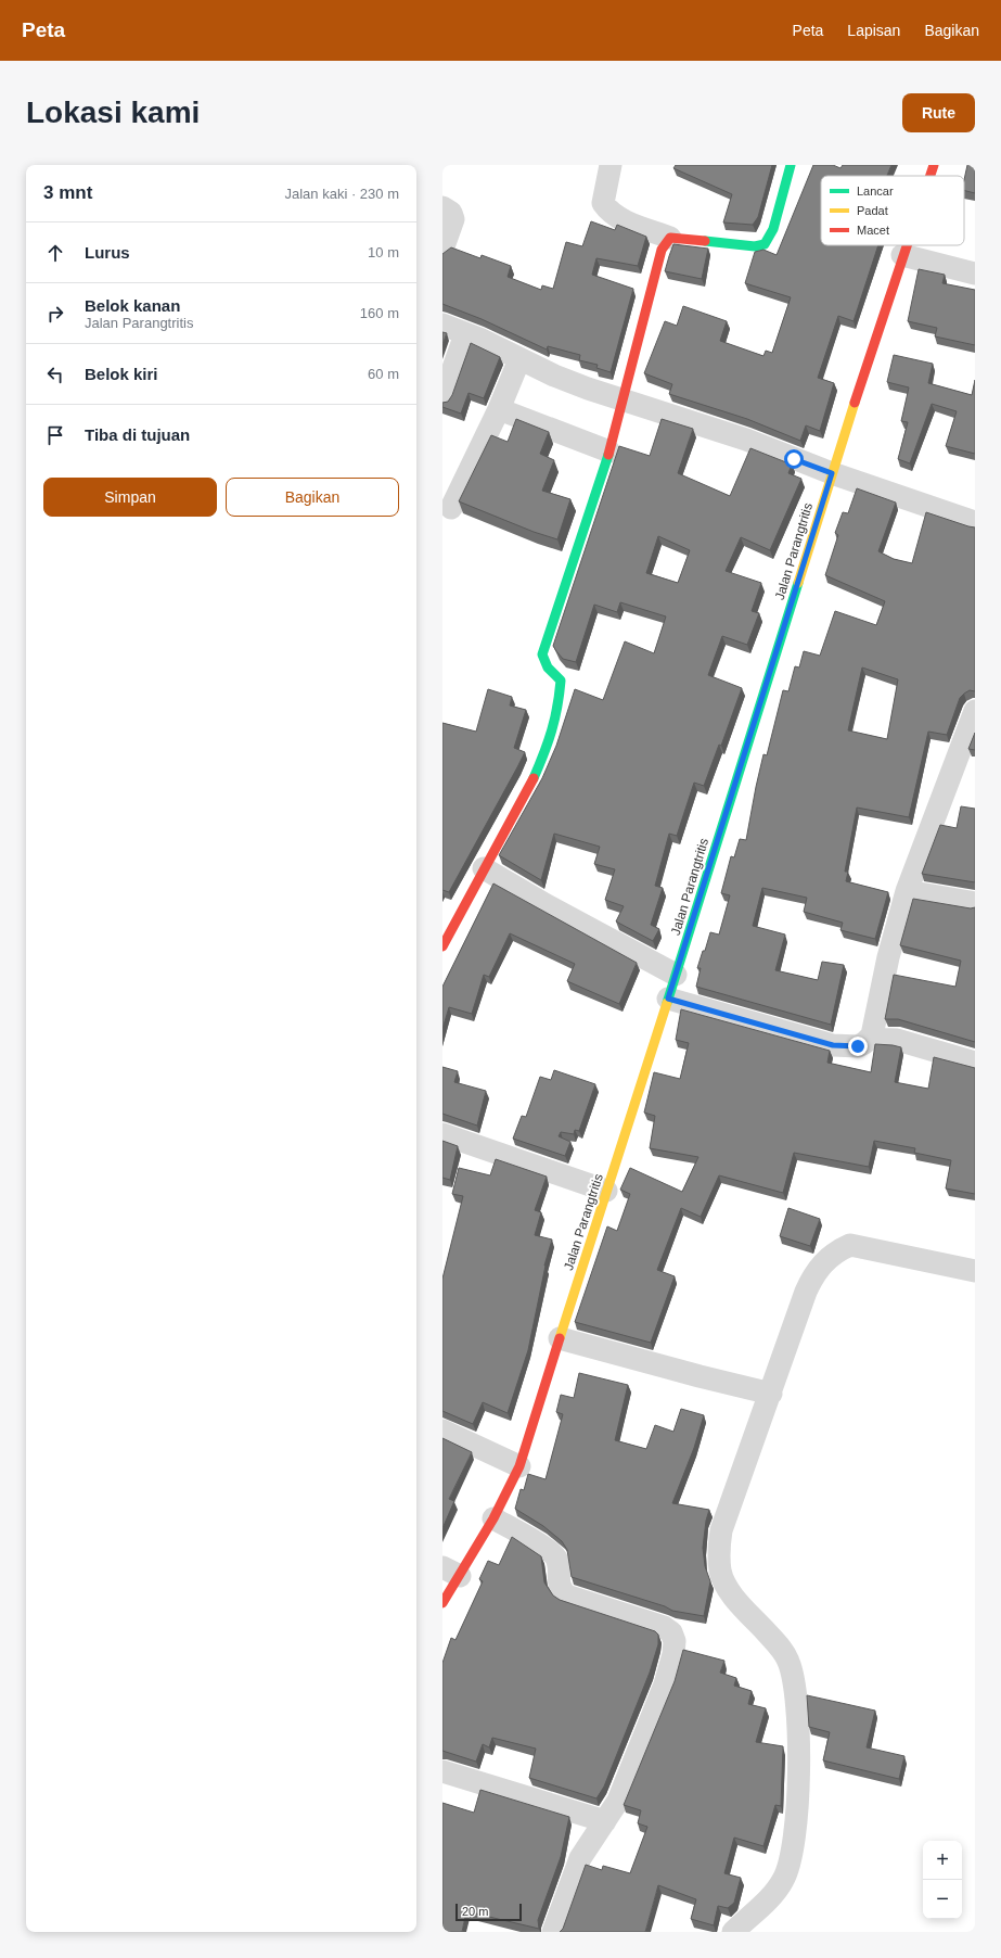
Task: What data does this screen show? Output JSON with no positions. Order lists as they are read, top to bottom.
{
  "streets": {
    "main road": ["Jalan Parangtritis"]
  },
  "legend": ["Lancar", "Padat", "Macet"],
  "scale_bar": "20 m",
  "page": {
    "header": "Peta",
    "nav": ["Peta", "Lapisan", "Bagikan"],
    "buttons": [
      "Rute",
      ["Simpan", "Bagikan"]
    ],
    "title": "Lokasi kami",
    "heading": ["3 mnt", "Jalan kaki · 230 m"],
    "list": [
      ["Lurus", "10 m"],
      ["Belok kanan", "Jalan Parangtritis", "160 m"],
      ["Belok kiri", "60 m"],
      "Tiba di tujuan"
    ],
    "map_buttons": ["+", "−"],
    "scale": "20 m"
  }
}
